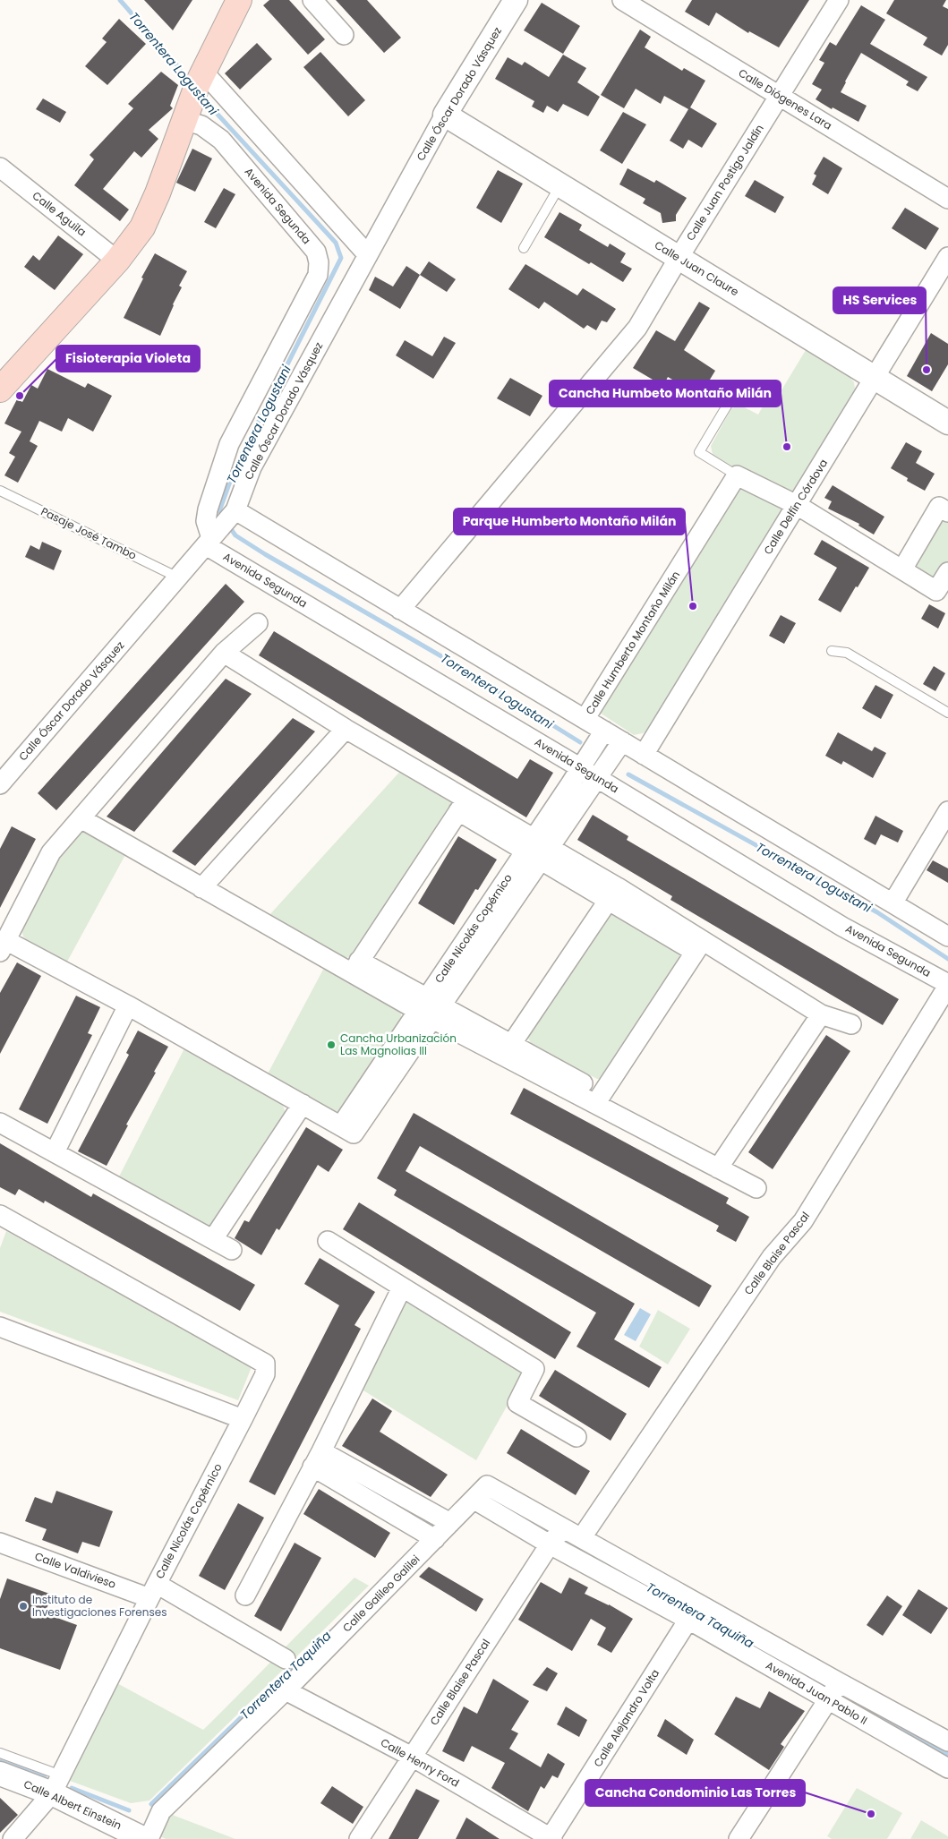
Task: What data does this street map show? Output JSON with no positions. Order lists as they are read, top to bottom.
{
  "streets": {
    "street": [
      "Calle Óscar Dorado Vásquez",
      "Calle Diógenes Lara",
      "Calle Juan Postigo Jaldín",
      "Avenida Segunda",
      "Calle Aguila",
      "Calle Juan Claure",
      "Calle Delfín Córdova",
      "Calle Humberto Montaño Milán",
      "Calle Nicolás Copérnico",
      "Calle Blaise Pascal",
      "Calle Valdivieso",
      "Calle Galileo Galilei",
      "Avenida Juan Pablo II",
      "Calle Alejandro Volta",
      "Calle Henry Ford",
      "Calle Albert Einstein"
    ],
    "lane": ["Pasaje José Tambo"]
  },
  "crossings": [
    ["Calle Óscar Dorado Vásquez", "Avenida Segunda"],
    ["Calle Óscar Dorado Vásquez", "Calle Juan Claure"],
    ["Calle Óscar Dorado Vásquez", "Pasaje José Tambo"],
    ["Calle Diógenes Lara", "Calle Juan Postigo Jaldín"],
    ["Calle Juan Postigo Jaldín", "Calle Juan Claure"],
    ["Avenida Segunda", "Calle Nicolás Copérnico"],
    ["Avenida Segunda", "Calle Blaise Pascal"],
    ["Calle Juan Claure", "Calle Delfín Córdova"],
    ["Calle Nicolás Copérnico", "Calle Valdivieso"],
    ["Calle Nicolás Copérnico", "Calle Albert Einstein"],
    ["Calle Blaise Pascal", "Avenida Juan Pablo II"],
    ["Calle Blaise Pascal", "Calle Henry Ford"],
    ["Calle Galileo Galilei", "Avenida Juan Pablo II"],
    ["Calle Galileo Galilei", "Calle Henry Ford"],
    ["Avenida Juan Pablo II", "Calle Alejandro Volta"],
    ["Calle Alejandro Volta", "Calle Henry Ford"]
  ],
  "water": ["Torrentera Logustani", "Torrentera Taquiña"],
  "places": [
    "HS Services",
    "Fisioterapia Violeta",
    "Cancha Humbeto Montaño Milán",
    "Parque Humberto Montaño Milán",
    "Cancha Urbanización Las Magnolias III",
    "Instituto de Investigaciones Forenses",
    "Cancha Condominio Las Torres"
  ]
}
